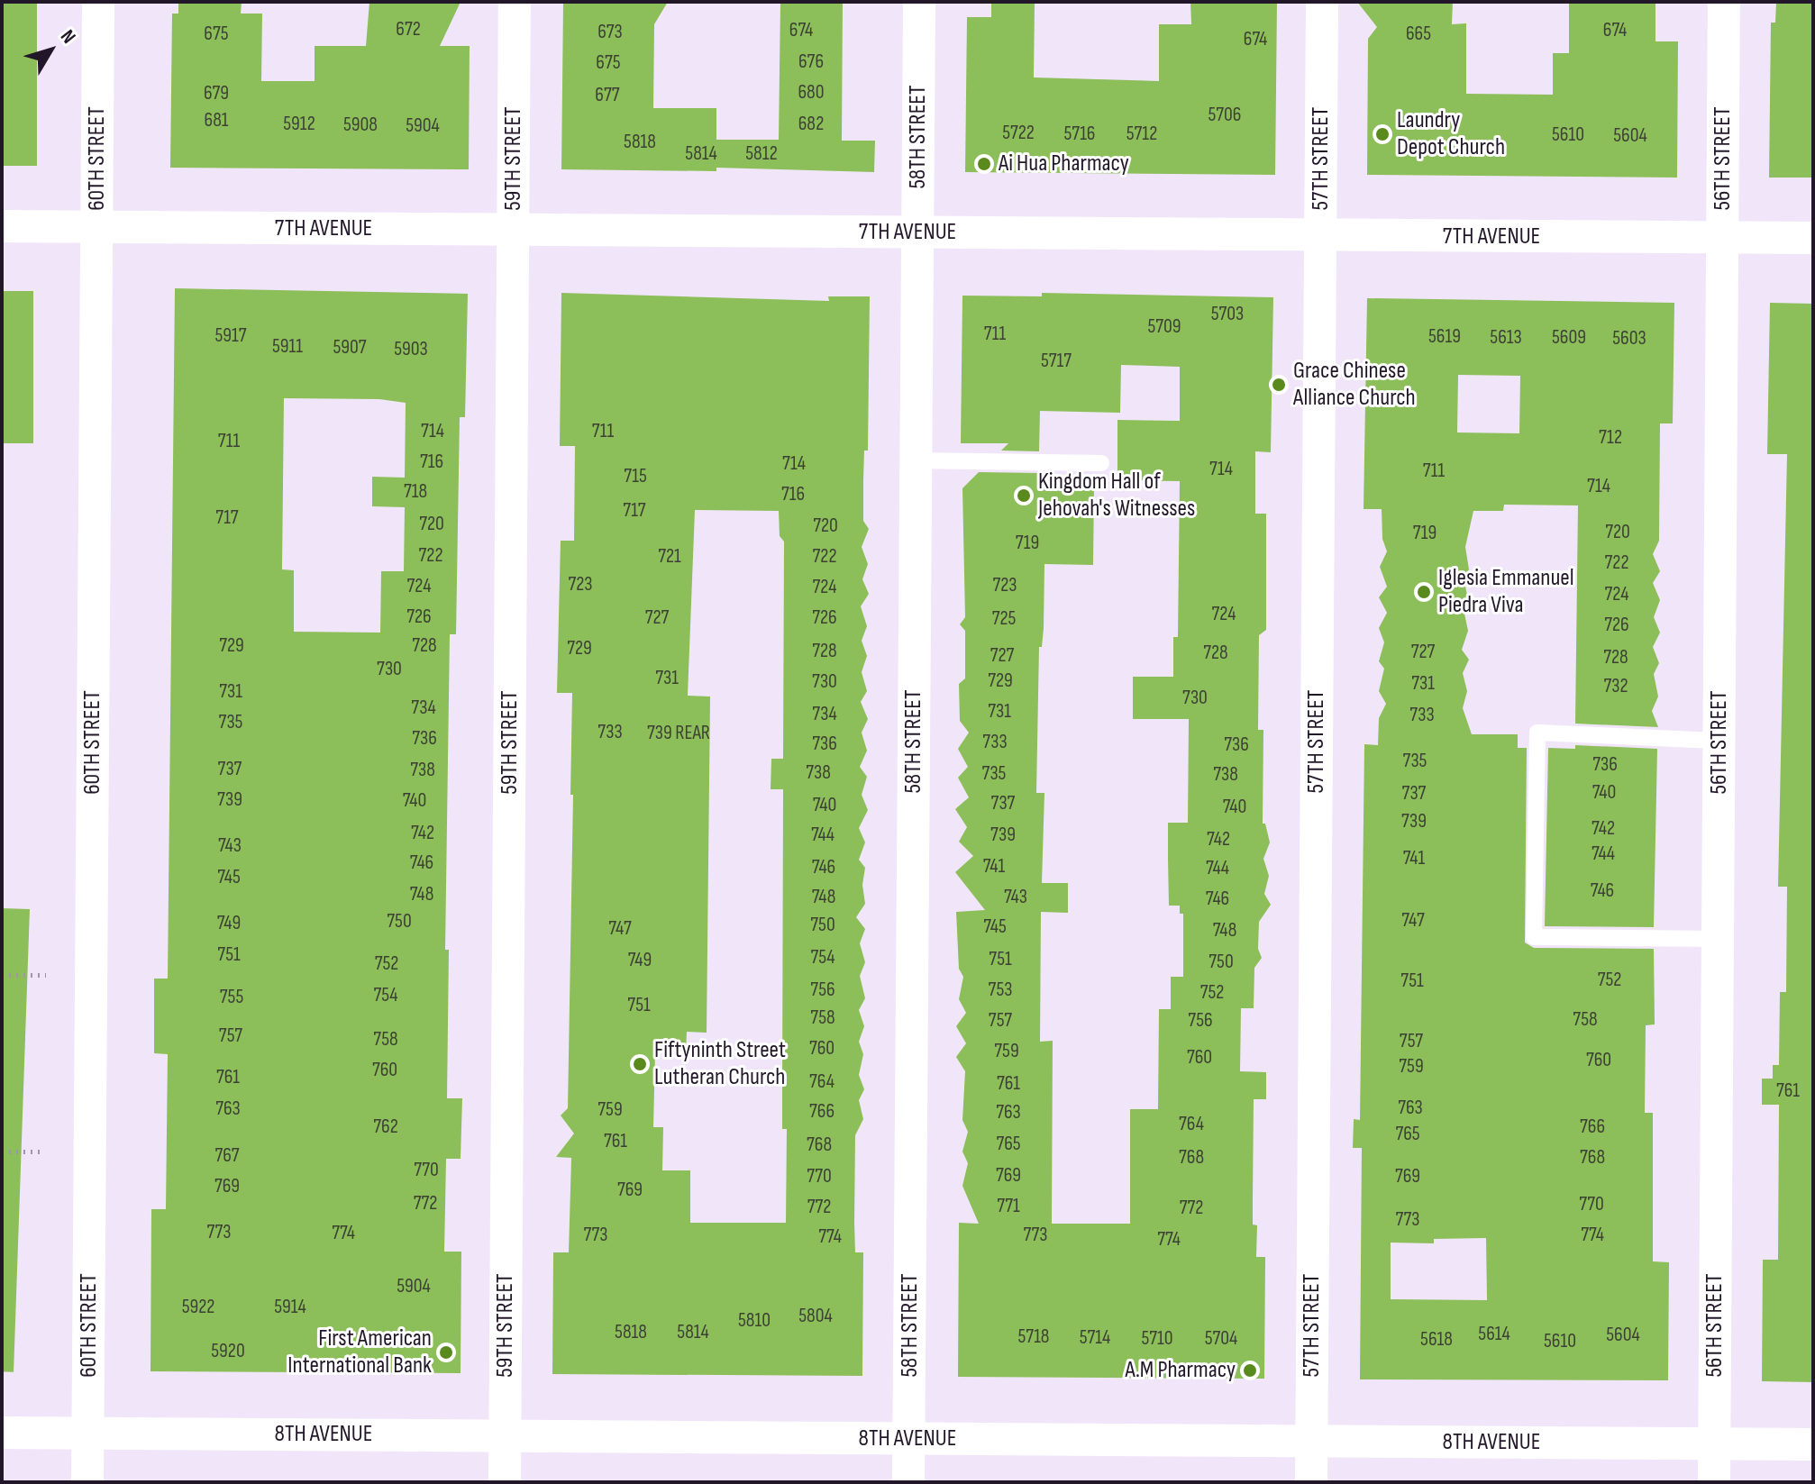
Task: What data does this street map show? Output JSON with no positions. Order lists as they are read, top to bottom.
{
  "streets": {
    "street": [
      "58TH STREET",
      "60TH STREET",
      "59TH STREET",
      "57TH STREET",
      "56TH STREET",
      "7TH AVENUE",
      "8TH AVENUE"
    ]
  },
  "crossings": [
    ["58TH STREET", "7TH AVENUE"],
    ["58TH STREET", "8TH AVENUE"],
    ["60TH STREET", "7TH AVENUE"],
    ["60TH STREET", "8TH AVENUE"],
    ["59TH STREET", "7TH AVENUE"],
    ["59TH STREET", "8TH AVENUE"],
    ["57TH STREET", "7TH AVENUE"],
    ["57TH STREET", "8TH AVENUE"],
    ["56TH STREET", "7TH AVENUE"],
    ["56TH STREET", "8TH AVENUE"]
  ],
  "places": [
    "Laundry Depot Church",
    "Ai Hua Pharmacy",
    "Grace Chinese Alliance Church",
    "Kingdom Hall of Jehovah's Witnesses",
    "Iglesia Emmanuel Piedra Viva",
    "Fiftyninth Street Lutheran Church",
    "First American International Bank",
    "A.M Pharmacy"
  ],
  "house_numbers": [
    "672",
    "674",
    "674",
    "673",
    "675",
    "665",
    "674",
    "676",
    "675",
    "680",
    "679",
    "677",
    "5706",
    "681",
    "5912",
    "682",
    "5908",
    "5904",
    "5722",
    "5716",
    "5712",
    "5610",
    "5604",
    "5818",
    "5814",
    "5812",
    "5703",
    "5709",
    "711",
    "5917",
    "5619",
    "5613",
    "5609",
    "5603",
    "5911",
    "5907",
    "5903",
    "5717",
    "714",
    "711",
    "712",
    "711",
    "716",
    "714",
    "714",
    "711",
    "715",
    "714",
    "718",
    "716",
    "717",
    "717",
    "720",
    "720",
    "720",
    "719",
    "719",
    "722",
    "721",
    "722",
    "722",
    "723",
    "723",
    "724",
    "724",
    "724",
    "724",
    "726",
    "727",
    "726",
    "725",
    "726",
    "729",
    "728",
    "729",
    "728",
    "727",
    "728",
    "727",
    "728",
    "730",
    "731",
    "729",
    "730",
    "731",
    "732",
    "731",
    "730",
    "734",
    "731",
    "734",
    "733",
    "735",
    "733",
    "739 REAR",
    "736",
    "733",
    "736",
    "736",
    "735",
    "736",
    "737",
    "738",
    "738",
    "735",
    "738",
    "740",
    "737",
    "739",
    "740",
    "737",
    "740",
    "740",
    "739",
    "742",
    "742",
    "744",
    "739",
    "742",
    "743",
    "744",
    "741",
    "746",
    "741",
    "746",
    "744",
    "745",
    "746",
    "748",
    "748",
    "743",
    "746",
    "747",
    "750",
    "749",
    "750",
    "745",
    "747",
    "748",
    "751",
    "754",
    "751",
    "749",
    "750",
    "752",
    "752",
    "751",
    "756",
    "753",
    "752",
    "754",
    "755",
    "751",
    "758",
    "758",
    "757",
    "756",
    "757",
    "758",
    "757",
    "760",
    "759",
    "760",
    "760",
    "759",
    "760",
    "761",
    "764",
    "761",
    "761",
    "763",
    "763",
    "759",
    "766",
    "763",
    "764",
    "762",
    "766",
    "765",
    "761",
    "765",
    "768",
    "767",
    "768",
    "768",
    "770",
    "769",
    "770",
    "769",
    "769",
    "769",
    "772",
    "770",
    "771",
    "772",
    "772",
    "773",
    "773",
    "774",
    "773",
    "773",
    "774",
    "774",
    "774",
    "5904",
    "5922",
    "5914",
    "5804",
    "5810",
    "5818",
    "5814",
    "5614",
    "5604",
    "5718",
    "5714",
    "5710",
    "5704",
    "5618",
    "5610",
    "5920"
  ],
  "north": "top right"
}
